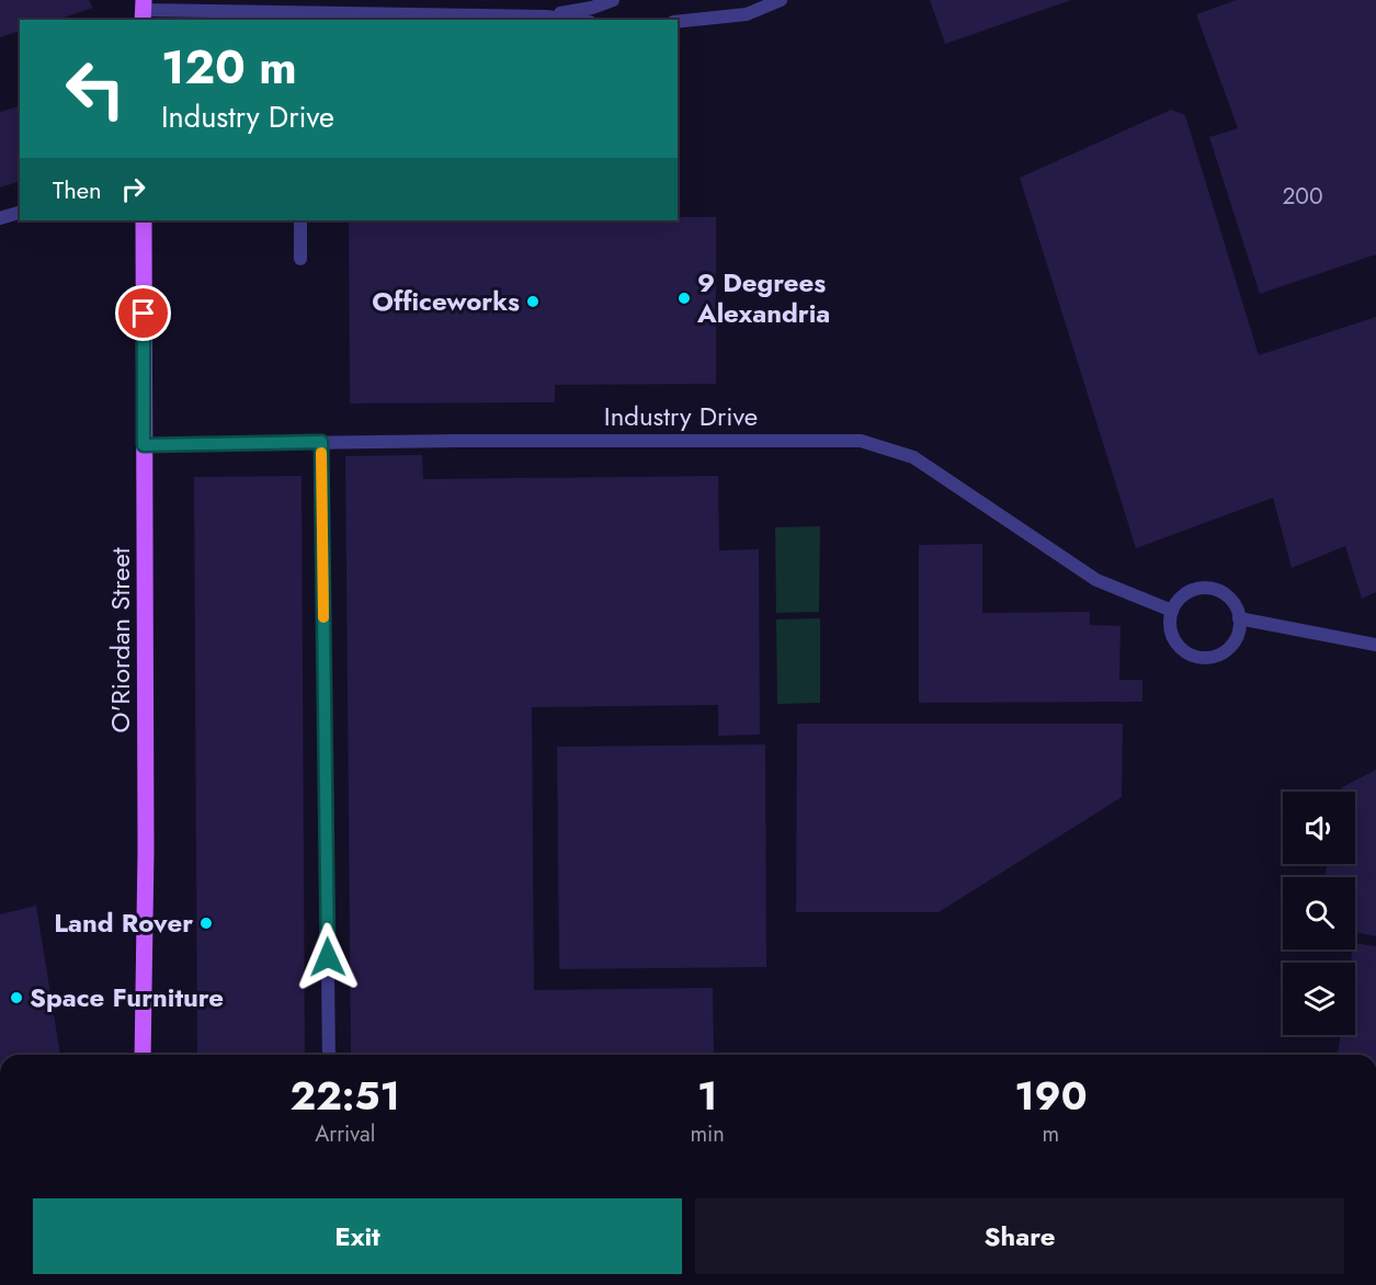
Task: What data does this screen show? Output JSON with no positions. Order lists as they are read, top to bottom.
{
  "streets": {
    "main road": ["O'Riordan Street"],
    "lane": ["Industry Drive"]
  },
  "crossings": [
    ["Industry Drive", "O'Riordan Street"]
  ],
  "places": [
    "9 Degrees Alexandria",
    "Officeworks",
    "Land Rover",
    "Space Furniture"
  ],
  "house_numbers": ["200"],
  "page": {
    "turn": ["120 m", "Industry Drive"],
    "then": "Then",
    "eta": [
      "22:51",
      "Arrival",
      "1",
      "min",
      "190",
      "m"
    ],
    "buttons": ["Exit", "Share"]
  }
}
